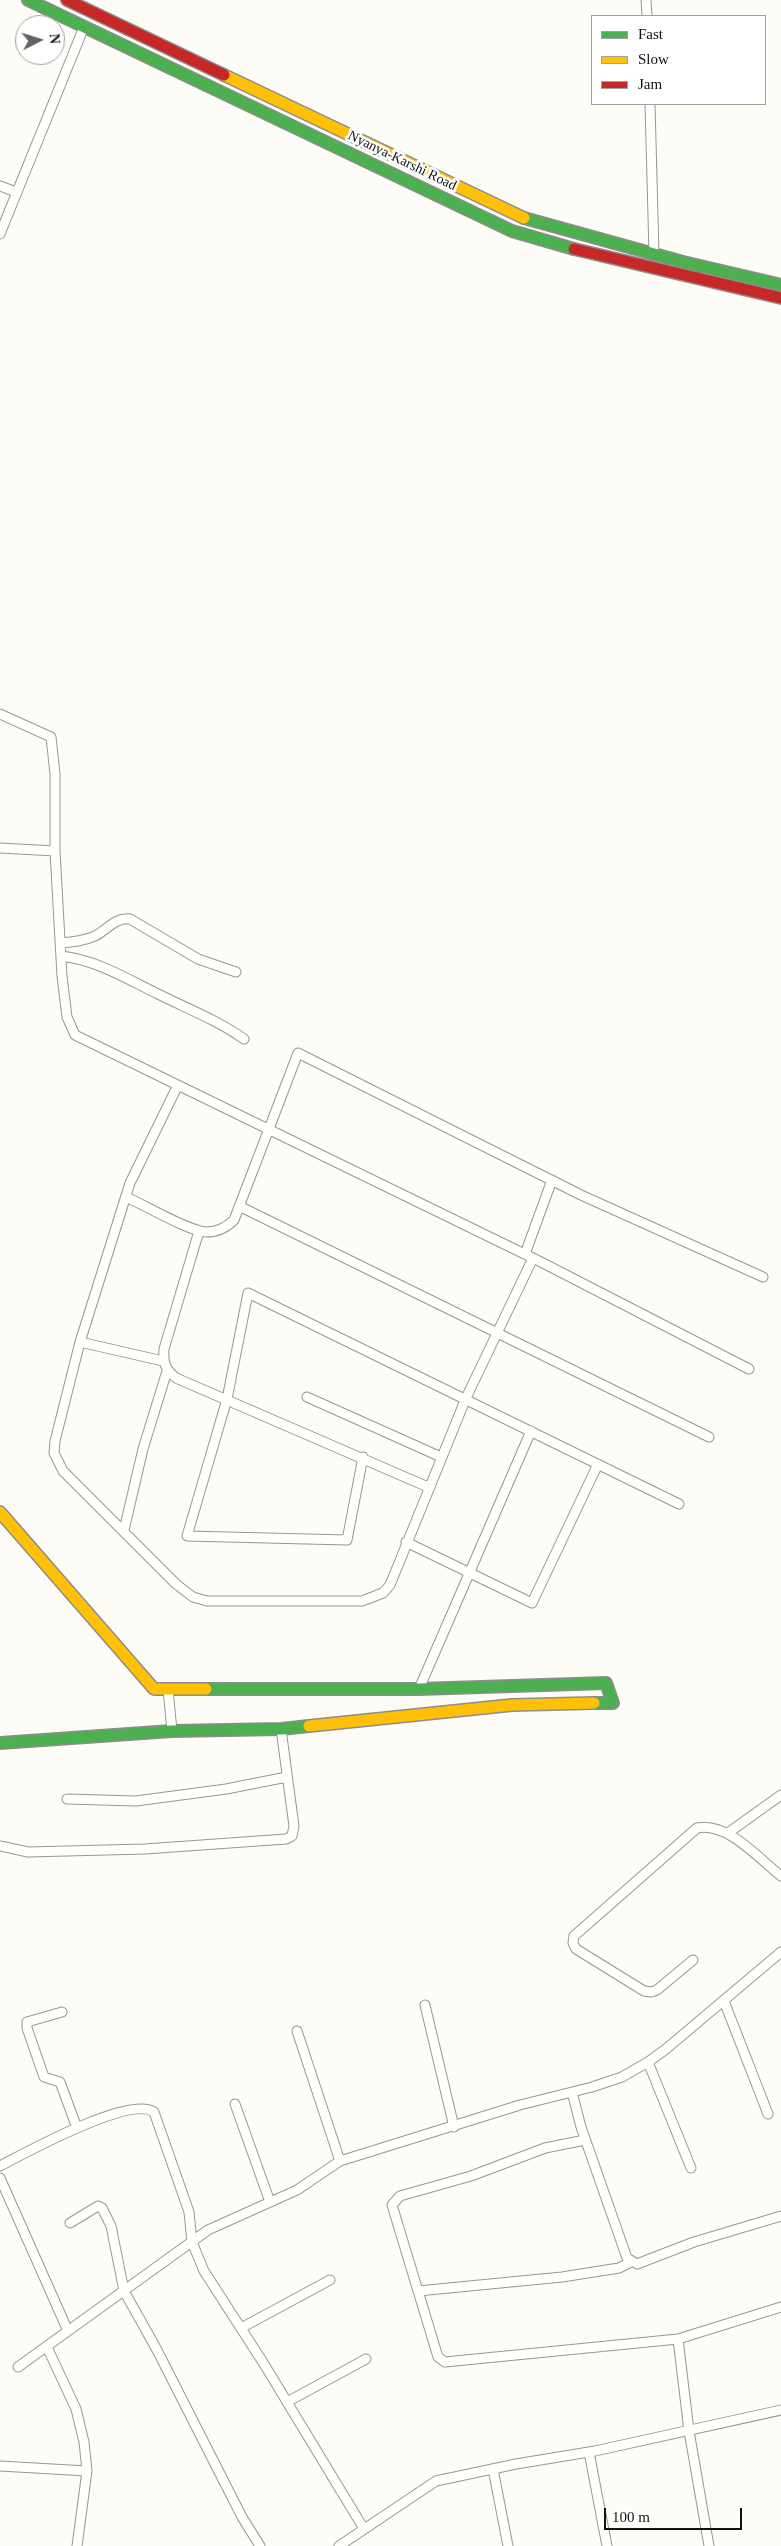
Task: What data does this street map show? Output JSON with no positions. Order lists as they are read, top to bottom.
{
  "streets": {
    "main road": ["Nyanya-Karshi Road"]
  },
  "legend": ["Fast", "Slow", "Jam"],
  "scale_bar": "100 m",
  "north": "right"
}
